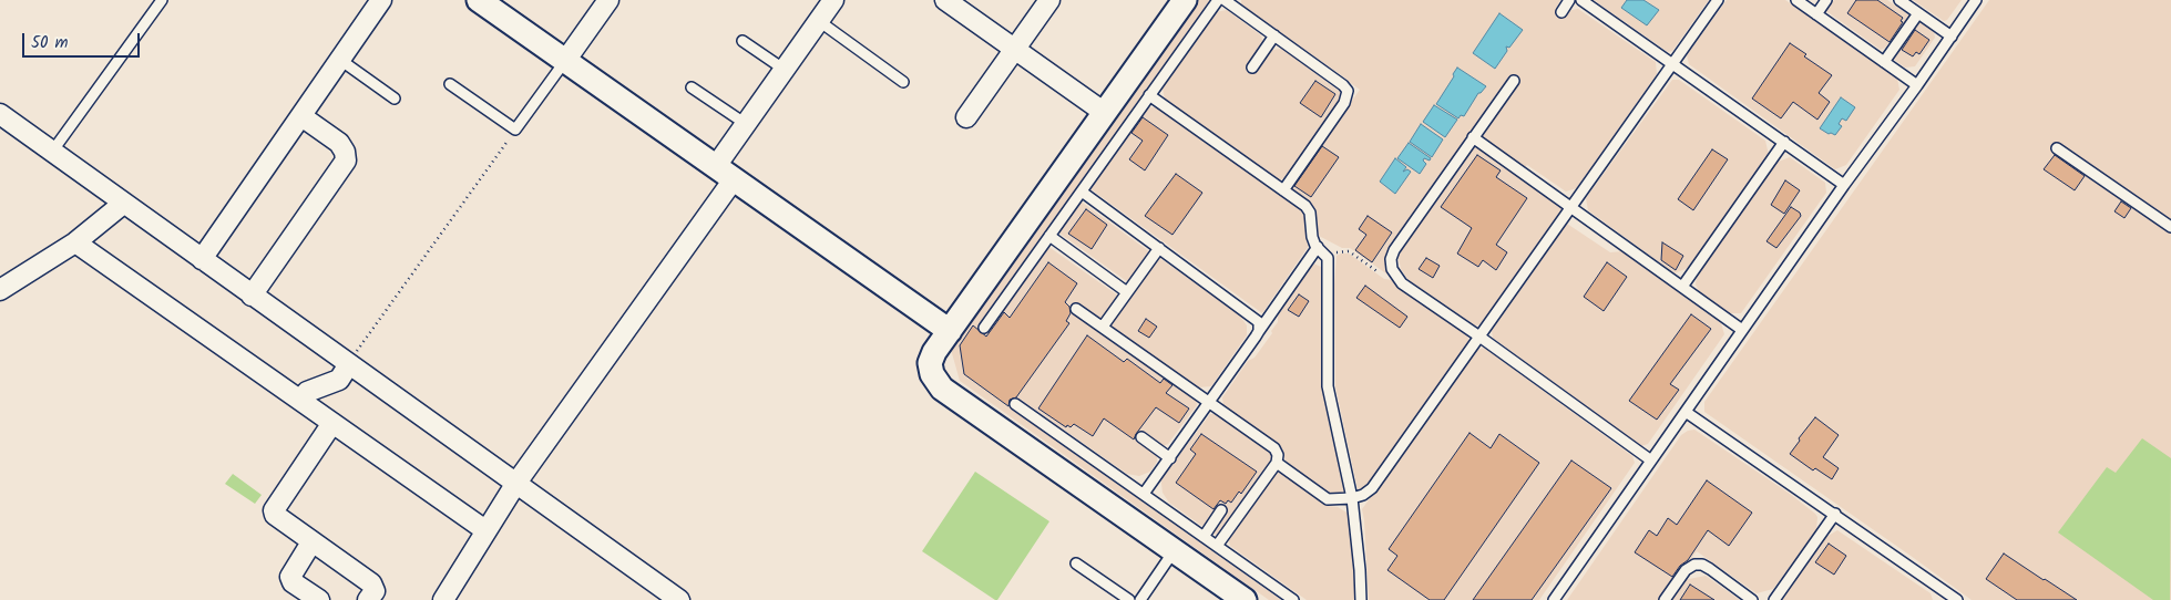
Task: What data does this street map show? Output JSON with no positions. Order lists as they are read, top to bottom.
{
  "scale_bar": "50 m"
}
